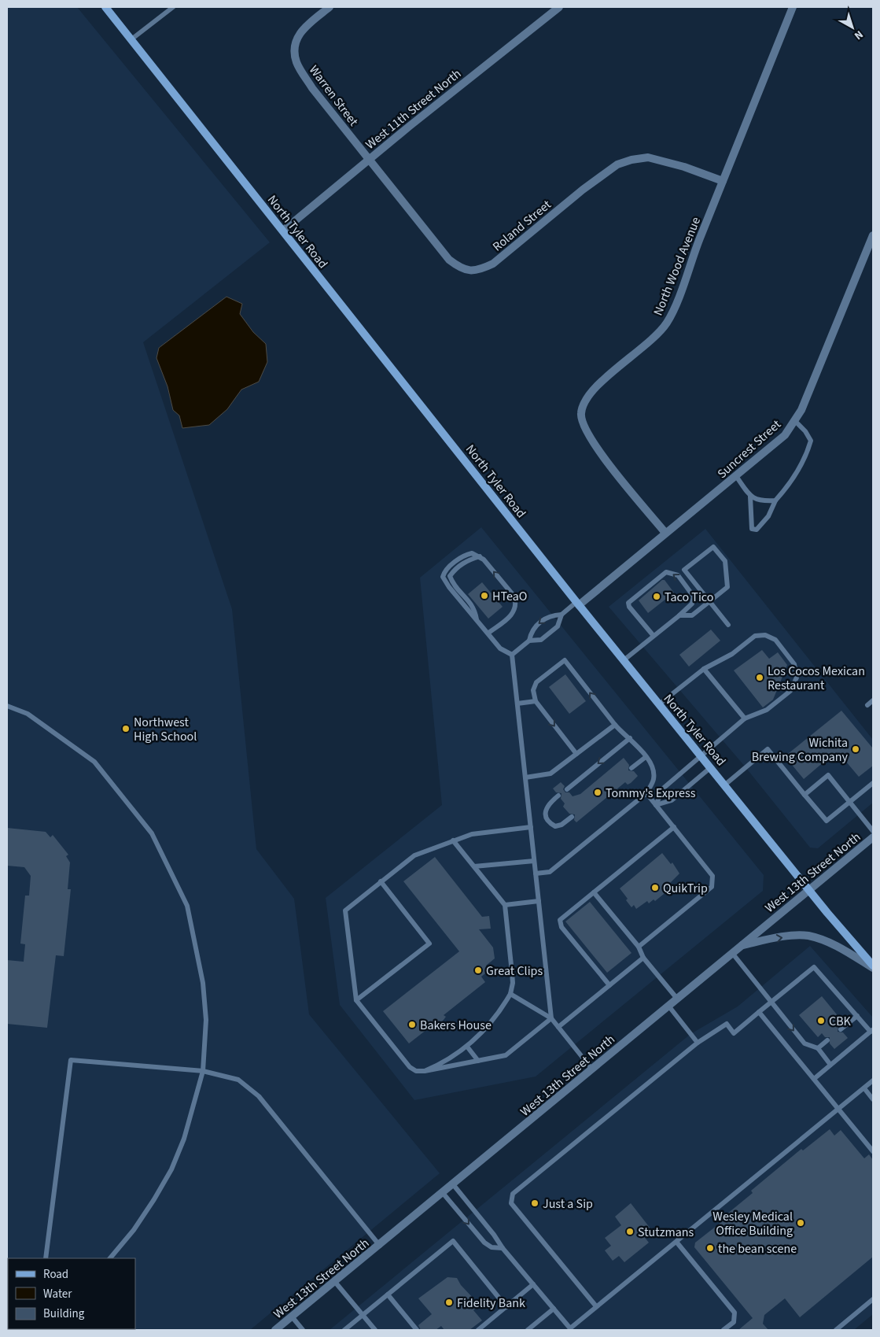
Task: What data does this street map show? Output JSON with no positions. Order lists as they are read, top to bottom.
{
  "streets": {
    "main road": ["North Tyler Road"],
    "street": [
      "Warren Street",
      "West 11th Street North",
      "Roland Street",
      "North Wood Avenue",
      "Suncrest Street",
      "West 13th Street North"
    ]
  },
  "crossings": [
    ["Warren Street", "West 11th Street North"],
    ["Warren Street", "Roland Street"],
    ["West 11th Street North", "Roland Street"],
    ["West 11th Street North", "North Tyler Road"],
    ["Roland Street", "North Wood Avenue"],
    ["North Tyler Road", "Suncrest Street"],
    ["North Tyler Road", "West 13th Street North"],
    ["North Wood Avenue", "Suncrest Street"]
  ],
  "places": [
    "HTeaO",
    "Taco Tico",
    "Los Cocos Mexican Restaurant",
    "Northwest High School",
    "Wichita Brewing Company",
    "Tommy's Express",
    "QuikTrip",
    "Great Clips",
    "CBK",
    "Bakers House",
    "Just a Sip",
    "Wesley Medical Office Building",
    "Stutzmans",
    "the bean scene",
    "Fidelity Bank"
  ],
  "legend": ["Road", "Water", "Building"],
  "north": "bottom right"
}
